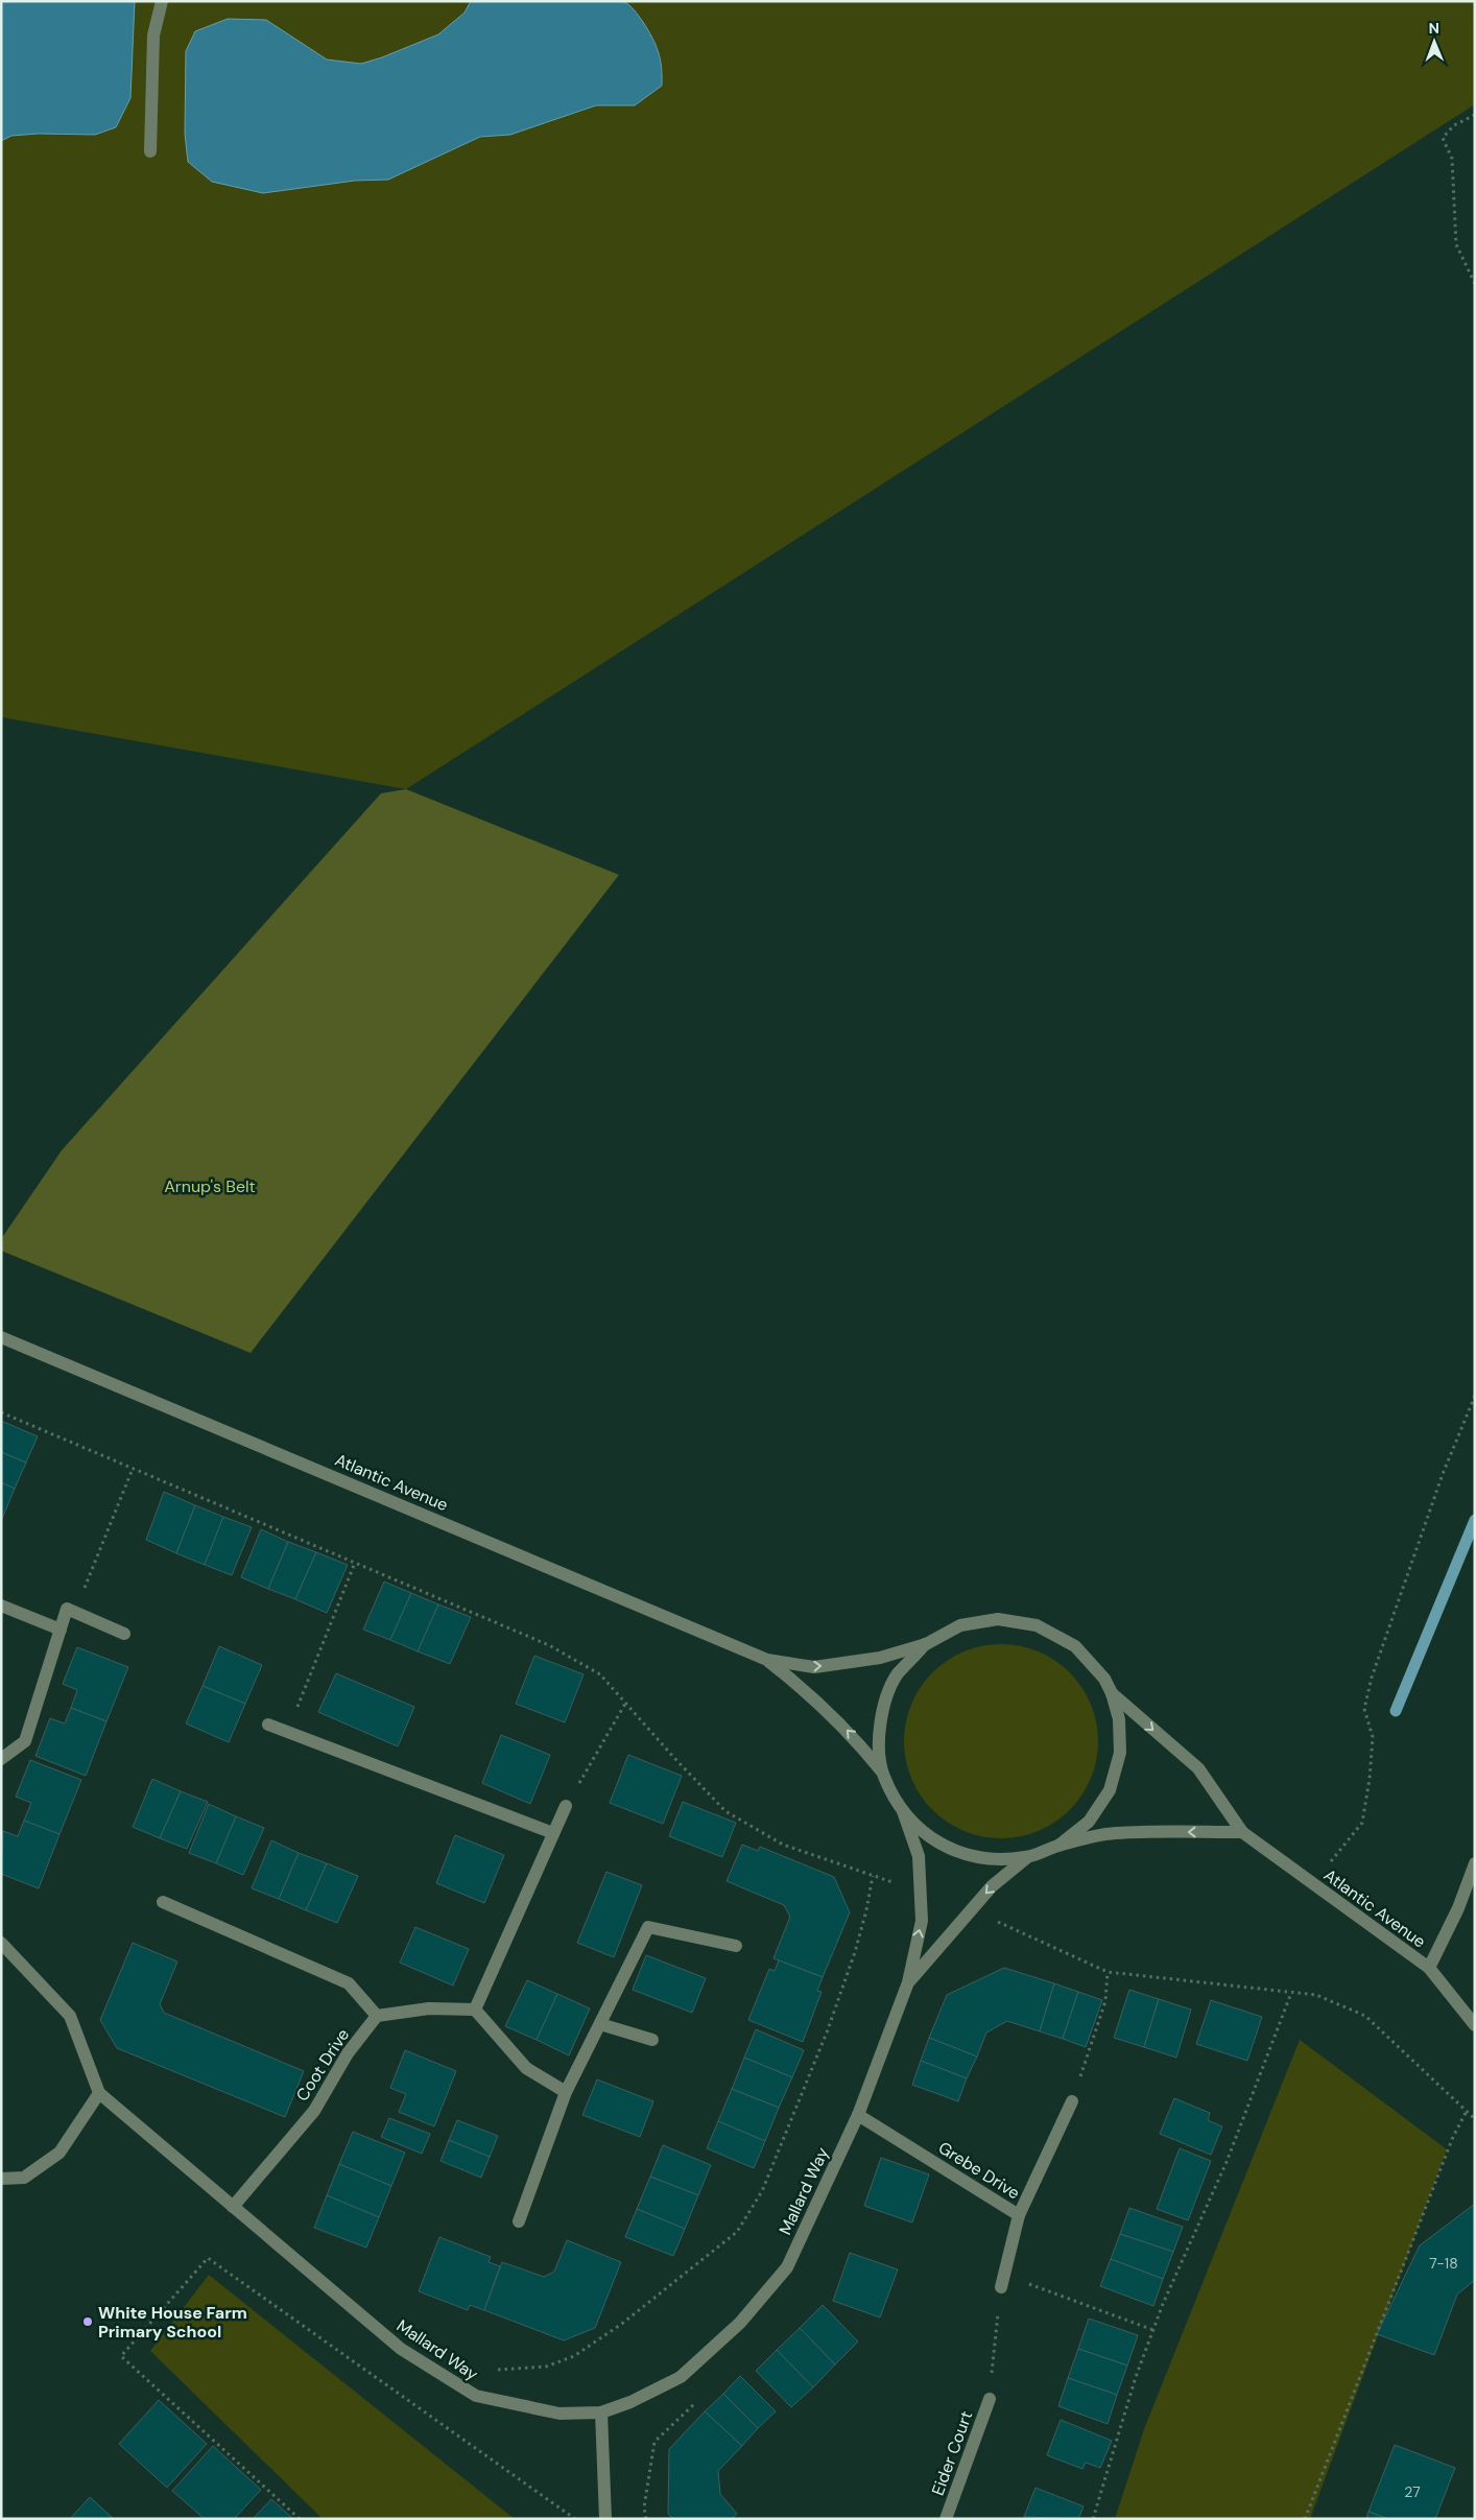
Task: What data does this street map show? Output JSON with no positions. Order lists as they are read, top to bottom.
{
  "streets": {
    "street": [
      "Atlantic Avenue",
      "Coot Drive",
      "Grebe Drive",
      "Mallard Way",
      "Eider Court"
    ]
  },
  "crossings": [
    ["Coot Drive", "Mallard Way"],
    ["Grebe Drive", "Mallard Way"]
  ],
  "parks": ["Arnup's Belt"],
  "places": ["White House Farm Primary School"],
  "house_numbers": ["7-18", "27"],
  "north": "top"
}
